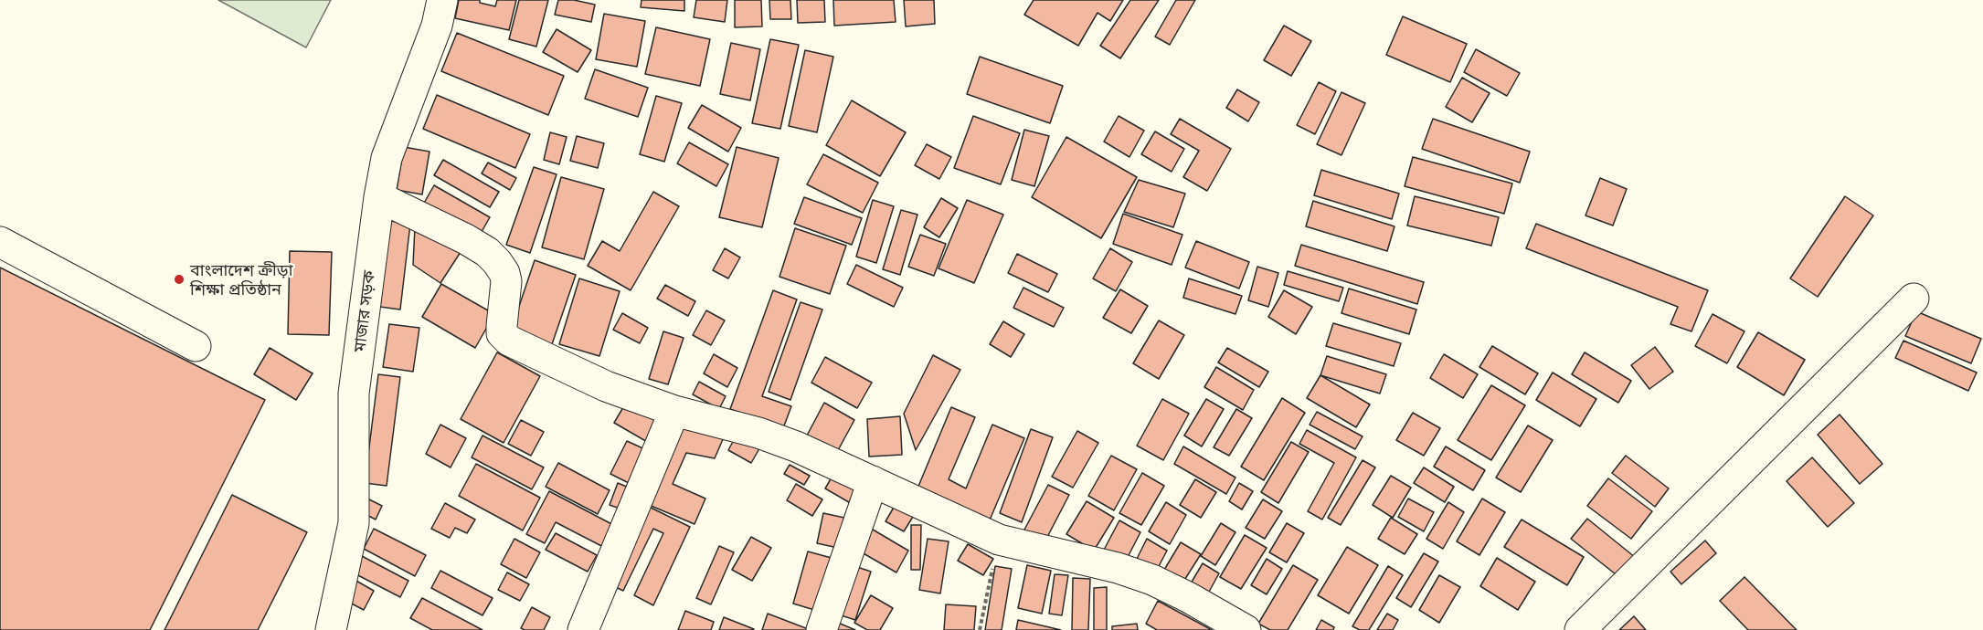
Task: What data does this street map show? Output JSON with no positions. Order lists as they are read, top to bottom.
{
  "streets": {
    "street": ["মাজার সড়ক"]
  },
  "places": ["বাংলাদেশ ক্রীড়া শিক্ষা প্রতিষ্ঠান"]
}
